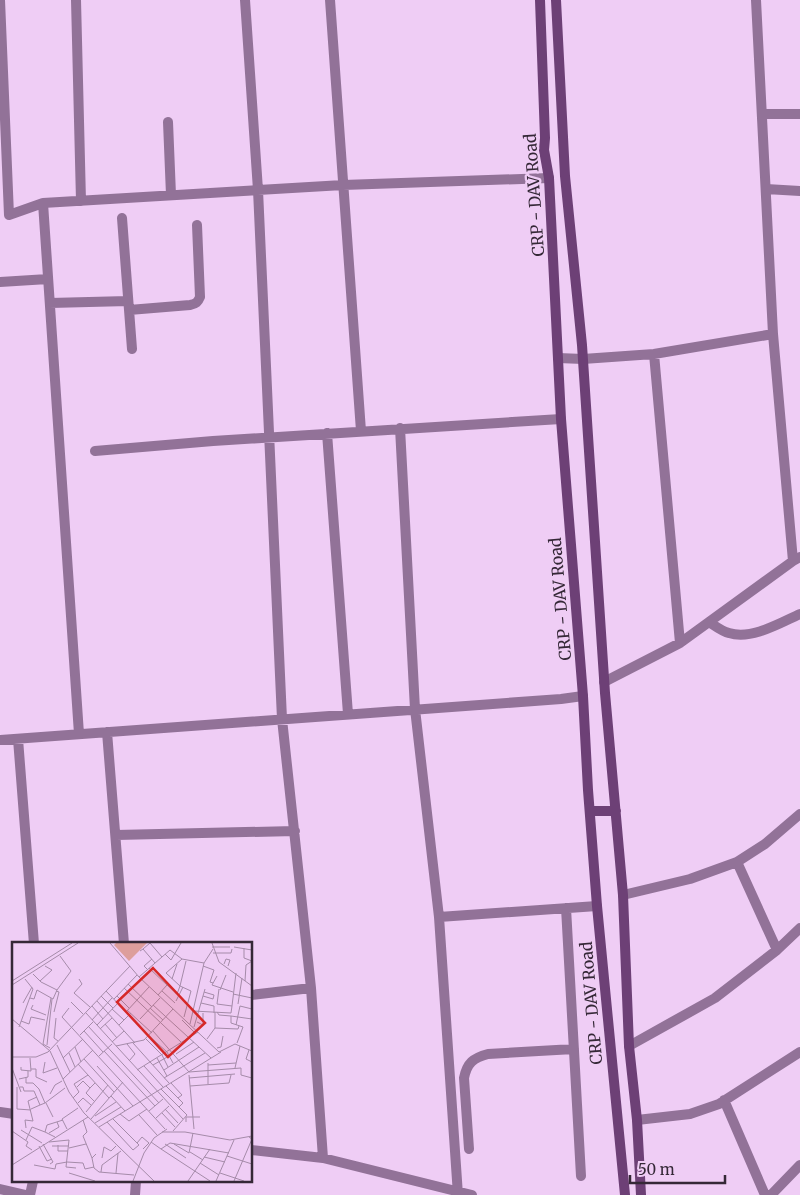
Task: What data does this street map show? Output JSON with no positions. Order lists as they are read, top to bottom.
{
  "streets": {
    "street": ["CRP - DAV Road"]
  },
  "scale_bar": "50 m"
}
